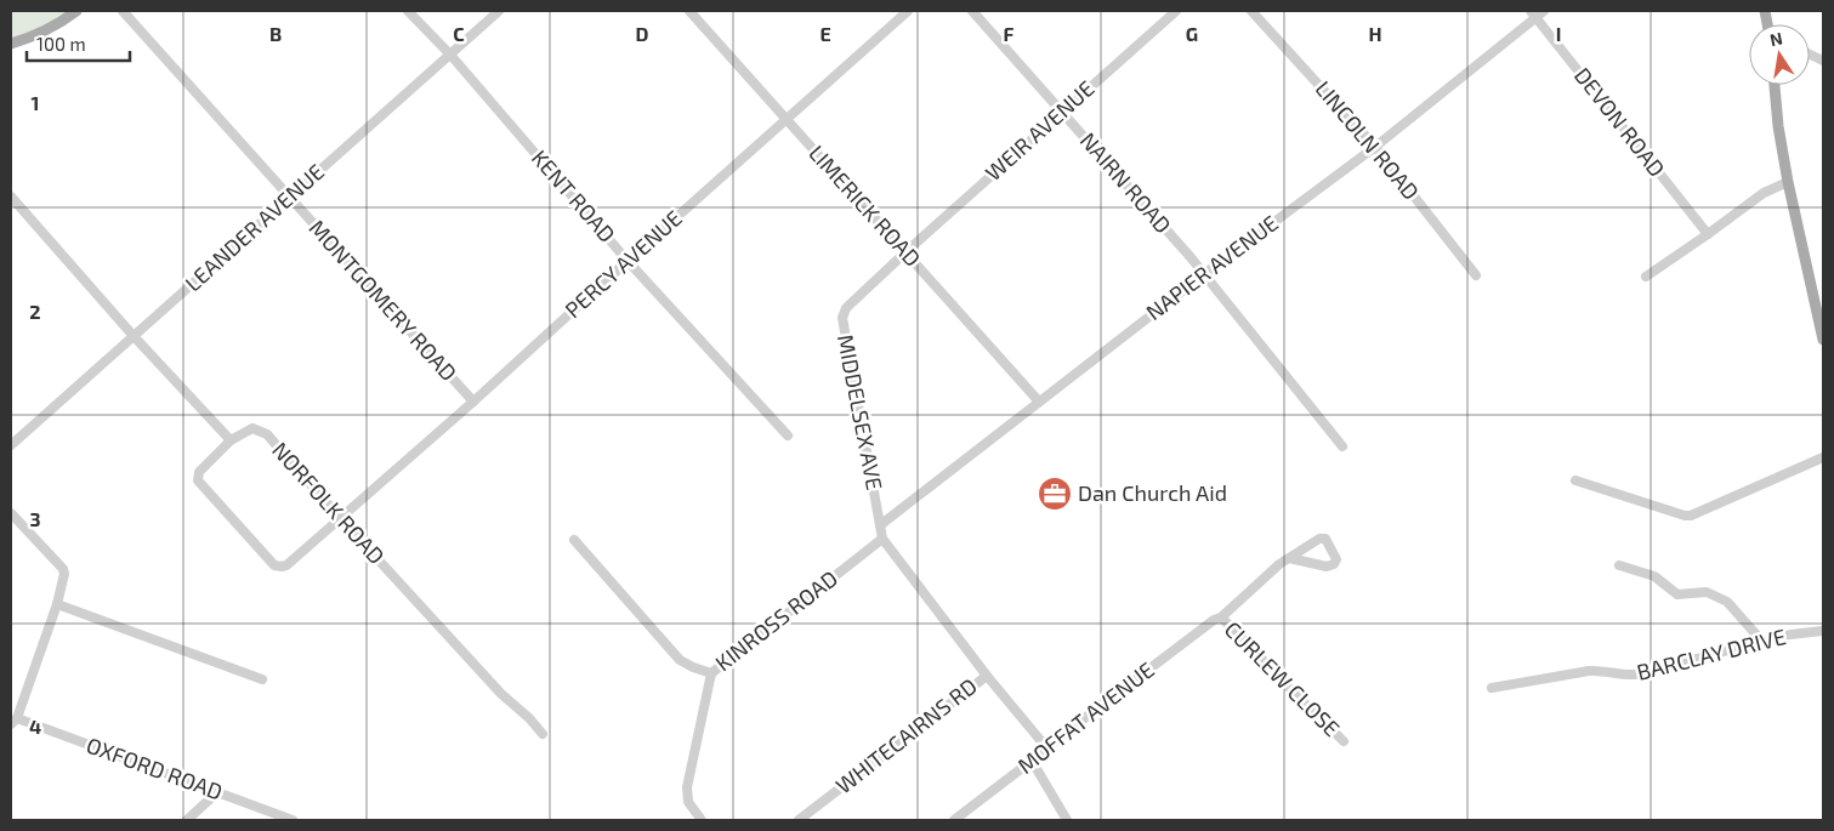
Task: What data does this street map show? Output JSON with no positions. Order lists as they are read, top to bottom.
{
  "streets": {
    "street": [
      "DEVON ROAD",
      "WEIR AVENUE",
      "LINCOLN ROAD",
      "NAIRN ROAD",
      "KENT ROAD",
      "LIMERICK ROAD",
      "LEANDER AVENUE",
      "PERCY AVENUE",
      "NAPIER AVENUE",
      "MONTGOMERY ROAD",
      "MIDDELSEX AVE",
      "NORFOLK ROAD",
      "KINROSS ROAD",
      "BARCLAY DRIVE",
      "CURLEW CLOSE",
      "MOFFAT AVENUE",
      "WHITECAIRNS RD",
      "OXFORD ROAD"
    ]
  },
  "crossings": [
    ["DEVON ROAD", "NAPIER AVENUE"],
    ["WEIR AVENUE", "NAIRN ROAD"],
    ["WEIR AVENUE", "LIMERICK ROAD"],
    ["WEIR AVENUE", "MIDDELSEX AVE"],
    ["LINCOLN ROAD", "NAPIER AVENUE"],
    ["NAIRN ROAD", "NAPIER AVENUE"],
    ["KENT ROAD", "LEANDER AVENUE"],
    ["KENT ROAD", "PERCY AVENUE"],
    ["LIMERICK ROAD", "PERCY AVENUE"],
    ["LIMERICK ROAD", "NAPIER AVENUE"],
    ["LIMERICK ROAD", "MIDDELSEX AVE"],
    ["LEANDER AVENUE", "MONTGOMERY ROAD"],
    ["PERCY AVENUE", "MONTGOMERY ROAD"],
    ["PERCY AVENUE", "NORFOLK ROAD"],
    ["NAPIER AVENUE", "MIDDELSEX AVE"],
    ["CURLEW CLOSE", "MOFFAT AVENUE"]
  ],
  "places": {
    "office": ["Dan Church Aid"]
  },
  "scale_bar": "100 m",
  "north": "top",
  "grid": {
    "columns": [
      "B",
      "C",
      "D",
      "E",
      "F",
      "G",
      "H",
      "I"
    ],
    "rows": [
      "1",
      "2",
      "3",
      "4"
    ]
  }
}
